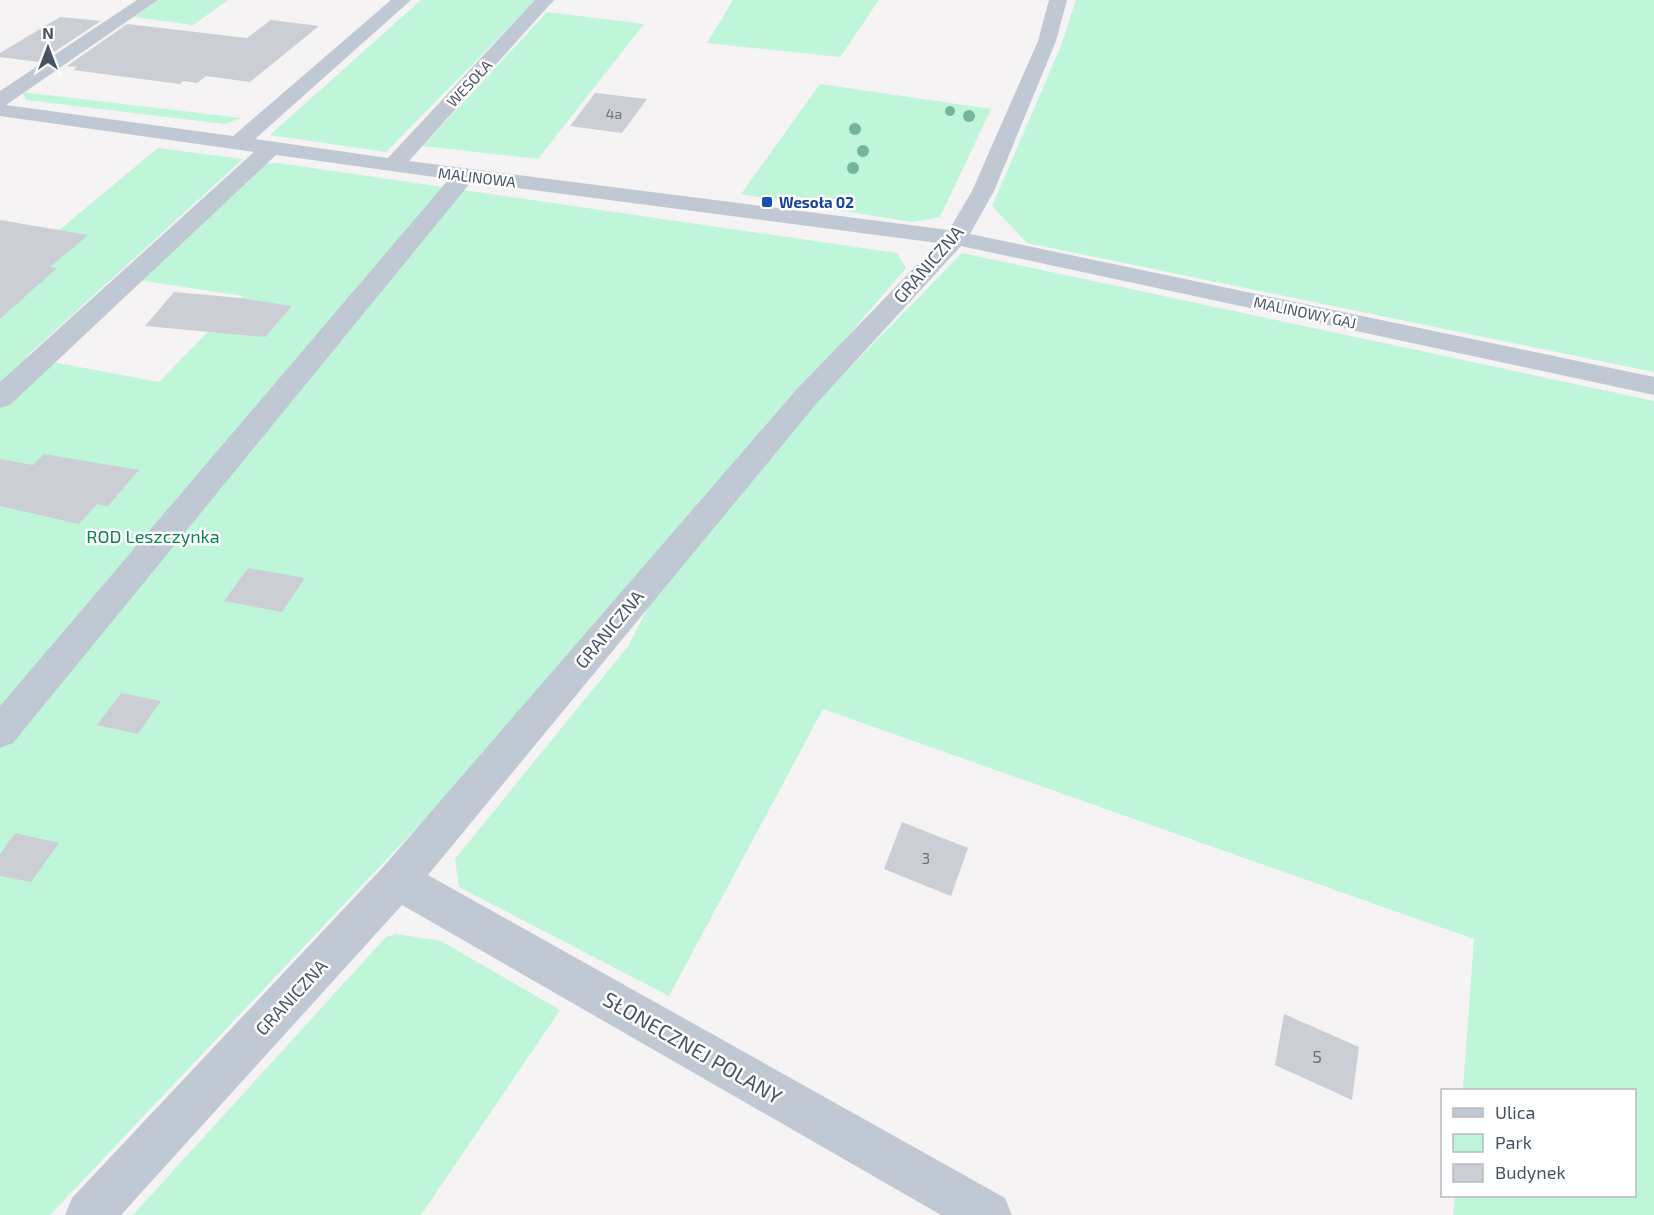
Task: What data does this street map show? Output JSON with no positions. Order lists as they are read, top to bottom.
{
  "streets": {
    "street": [
      "WESOŁA",
      "MALINOWA",
      "GRANICZNA",
      "MALINOWY GAJ",
      "SŁONECZNEJ POLANY"
    ]
  },
  "crossings": [
    ["WESOŁA", "MALINOWA"],
    ["MALINOWA", "GRANICZNA"],
    ["MALINOWA", "MALINOWY GAJ"],
    ["GRANICZNA", "MALINOWY GAJ"],
    ["GRANICZNA", "SŁONECZNEJ POLANY"]
  ],
  "parks": ["ROD Leszczynka"],
  "places": {
    "transit": ["Wesoła 02"]
  },
  "house_numbers": ["4a", "3", "5"],
  "legend": ["Ulica", "Park", "Budynek"],
  "north": "top"
}
